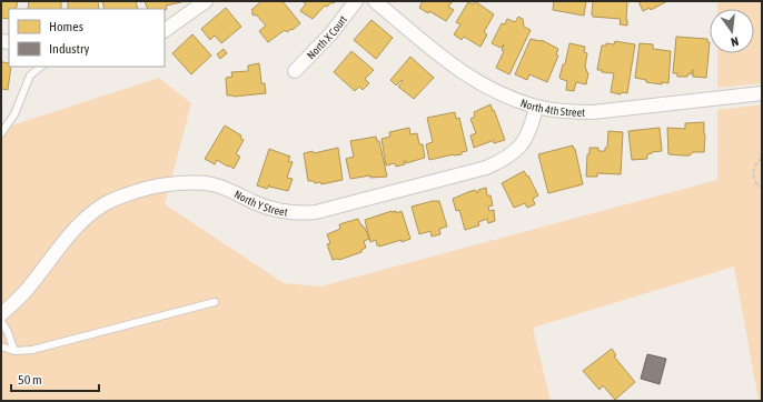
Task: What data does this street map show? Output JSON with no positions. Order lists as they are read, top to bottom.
{
  "streets": {
    "street": ["North X Court", "North 4th Street", "North Y Street"]
  },
  "crossings": [
    ["North 4th Street", "North Y Street"]
  ],
  "legend": ["Homes", "Industry"],
  "scale_bar": "50 m",
  "north": "bottom"
}
